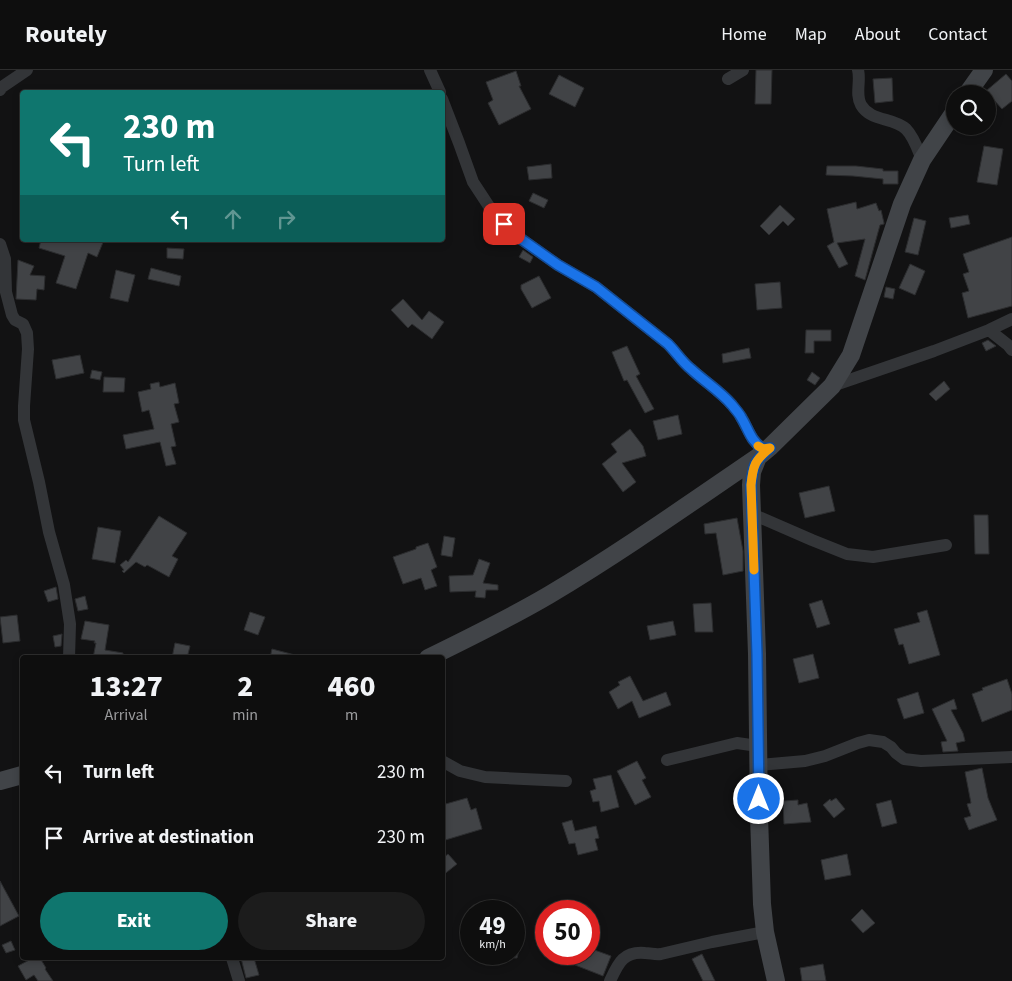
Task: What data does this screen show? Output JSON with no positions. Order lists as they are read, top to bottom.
{
  "page": {
    "header": "Routely",
    "nav": [
      "Home",
      "Map",
      "About",
      "Contact"
    ],
    "turn": ["230 m", "Turn left"],
    "eta": [
      "13:27",
      "Arrival",
      "2",
      "min",
      "460",
      "m"
    ],
    "list": [
      {
        "name": "Turn left",
        "value": "230 m"
      },
      {
        "name": "Arrive at destination",
        "value": "230 m"
      }
    ],
    "buttons": ["Exit", "Share"],
    "speed": "49 km/h",
    "limit": "50"
  }
}
